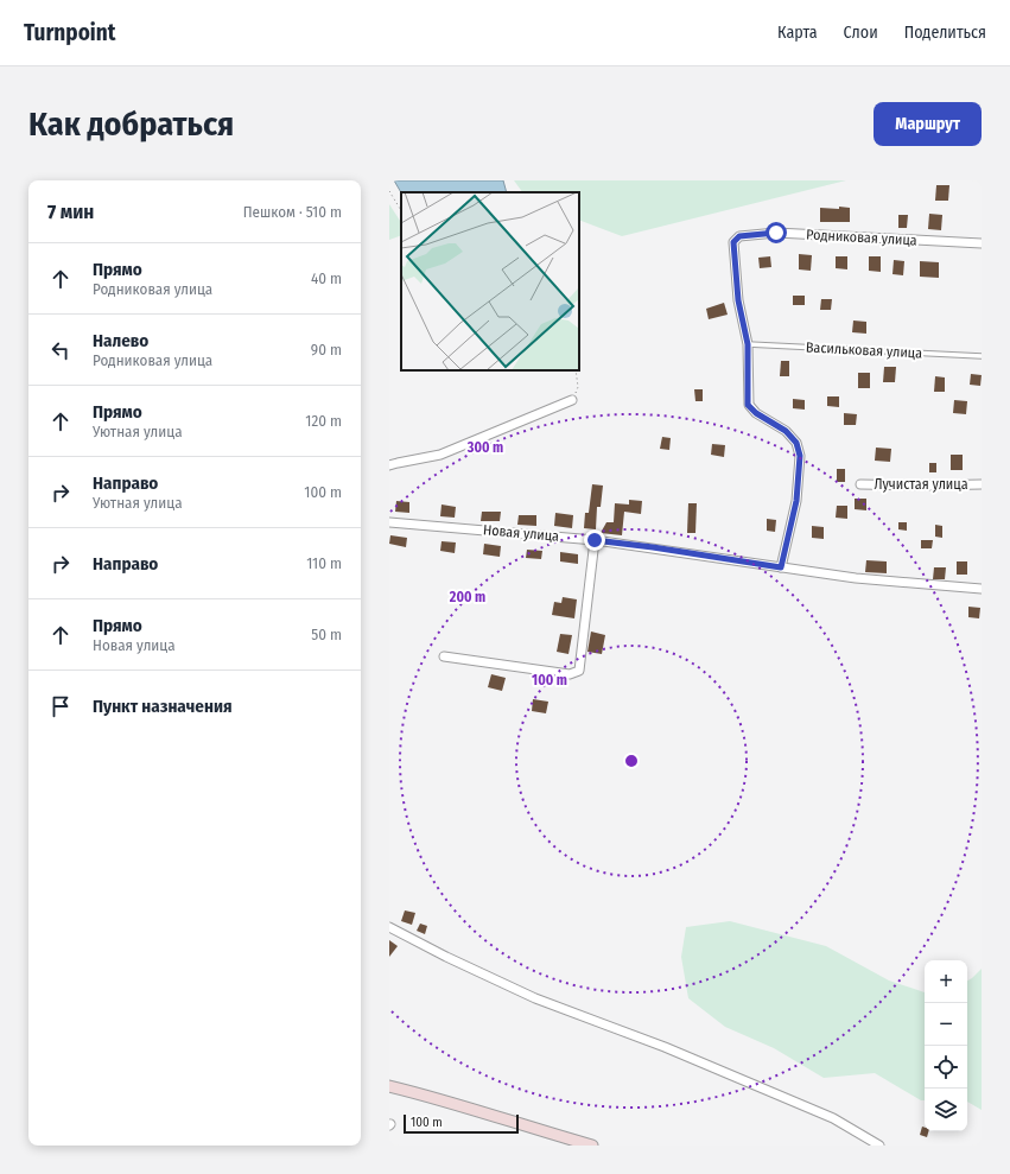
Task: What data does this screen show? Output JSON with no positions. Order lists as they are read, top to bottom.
{
  "streets": {
    "street": ["Родниковая улица", "Лучистая улица", "Новая улица"],
    "lane": ["Васильковая улица"]
  },
  "crossings": [
    ["Родниковая улица", "Васильковая улица"],
    ["Родниковая улица", "Новая улица"]
  ],
  "scale_bar": "100 m",
  "page": {
    "header": "Turnpoint",
    "nav": ["Карта", "Слои", "Поделиться"],
    "buttons": "Маршрут",
    "title": "Как добраться",
    "heading": ["7 мин", "Пешком · 510 m"],
    "list": [
      ["Прямо", "Родниковая улица", "40 m"],
      ["Налево", "Родниковая улица", "90 m"],
      ["Прямо", "Уютная улица", "120 m"],
      ["Направо", "Уютная улица", "100 m"],
      ["Направо", "110 m"],
      ["Прямо", "Новая улица", "50 m"],
      "Пункт назначения"
    ],
    "map_buttons": ["+", "−"],
    "scale": "100 m"
  },
  "rings": ["300 m", "200 m", "100 m"]
}
